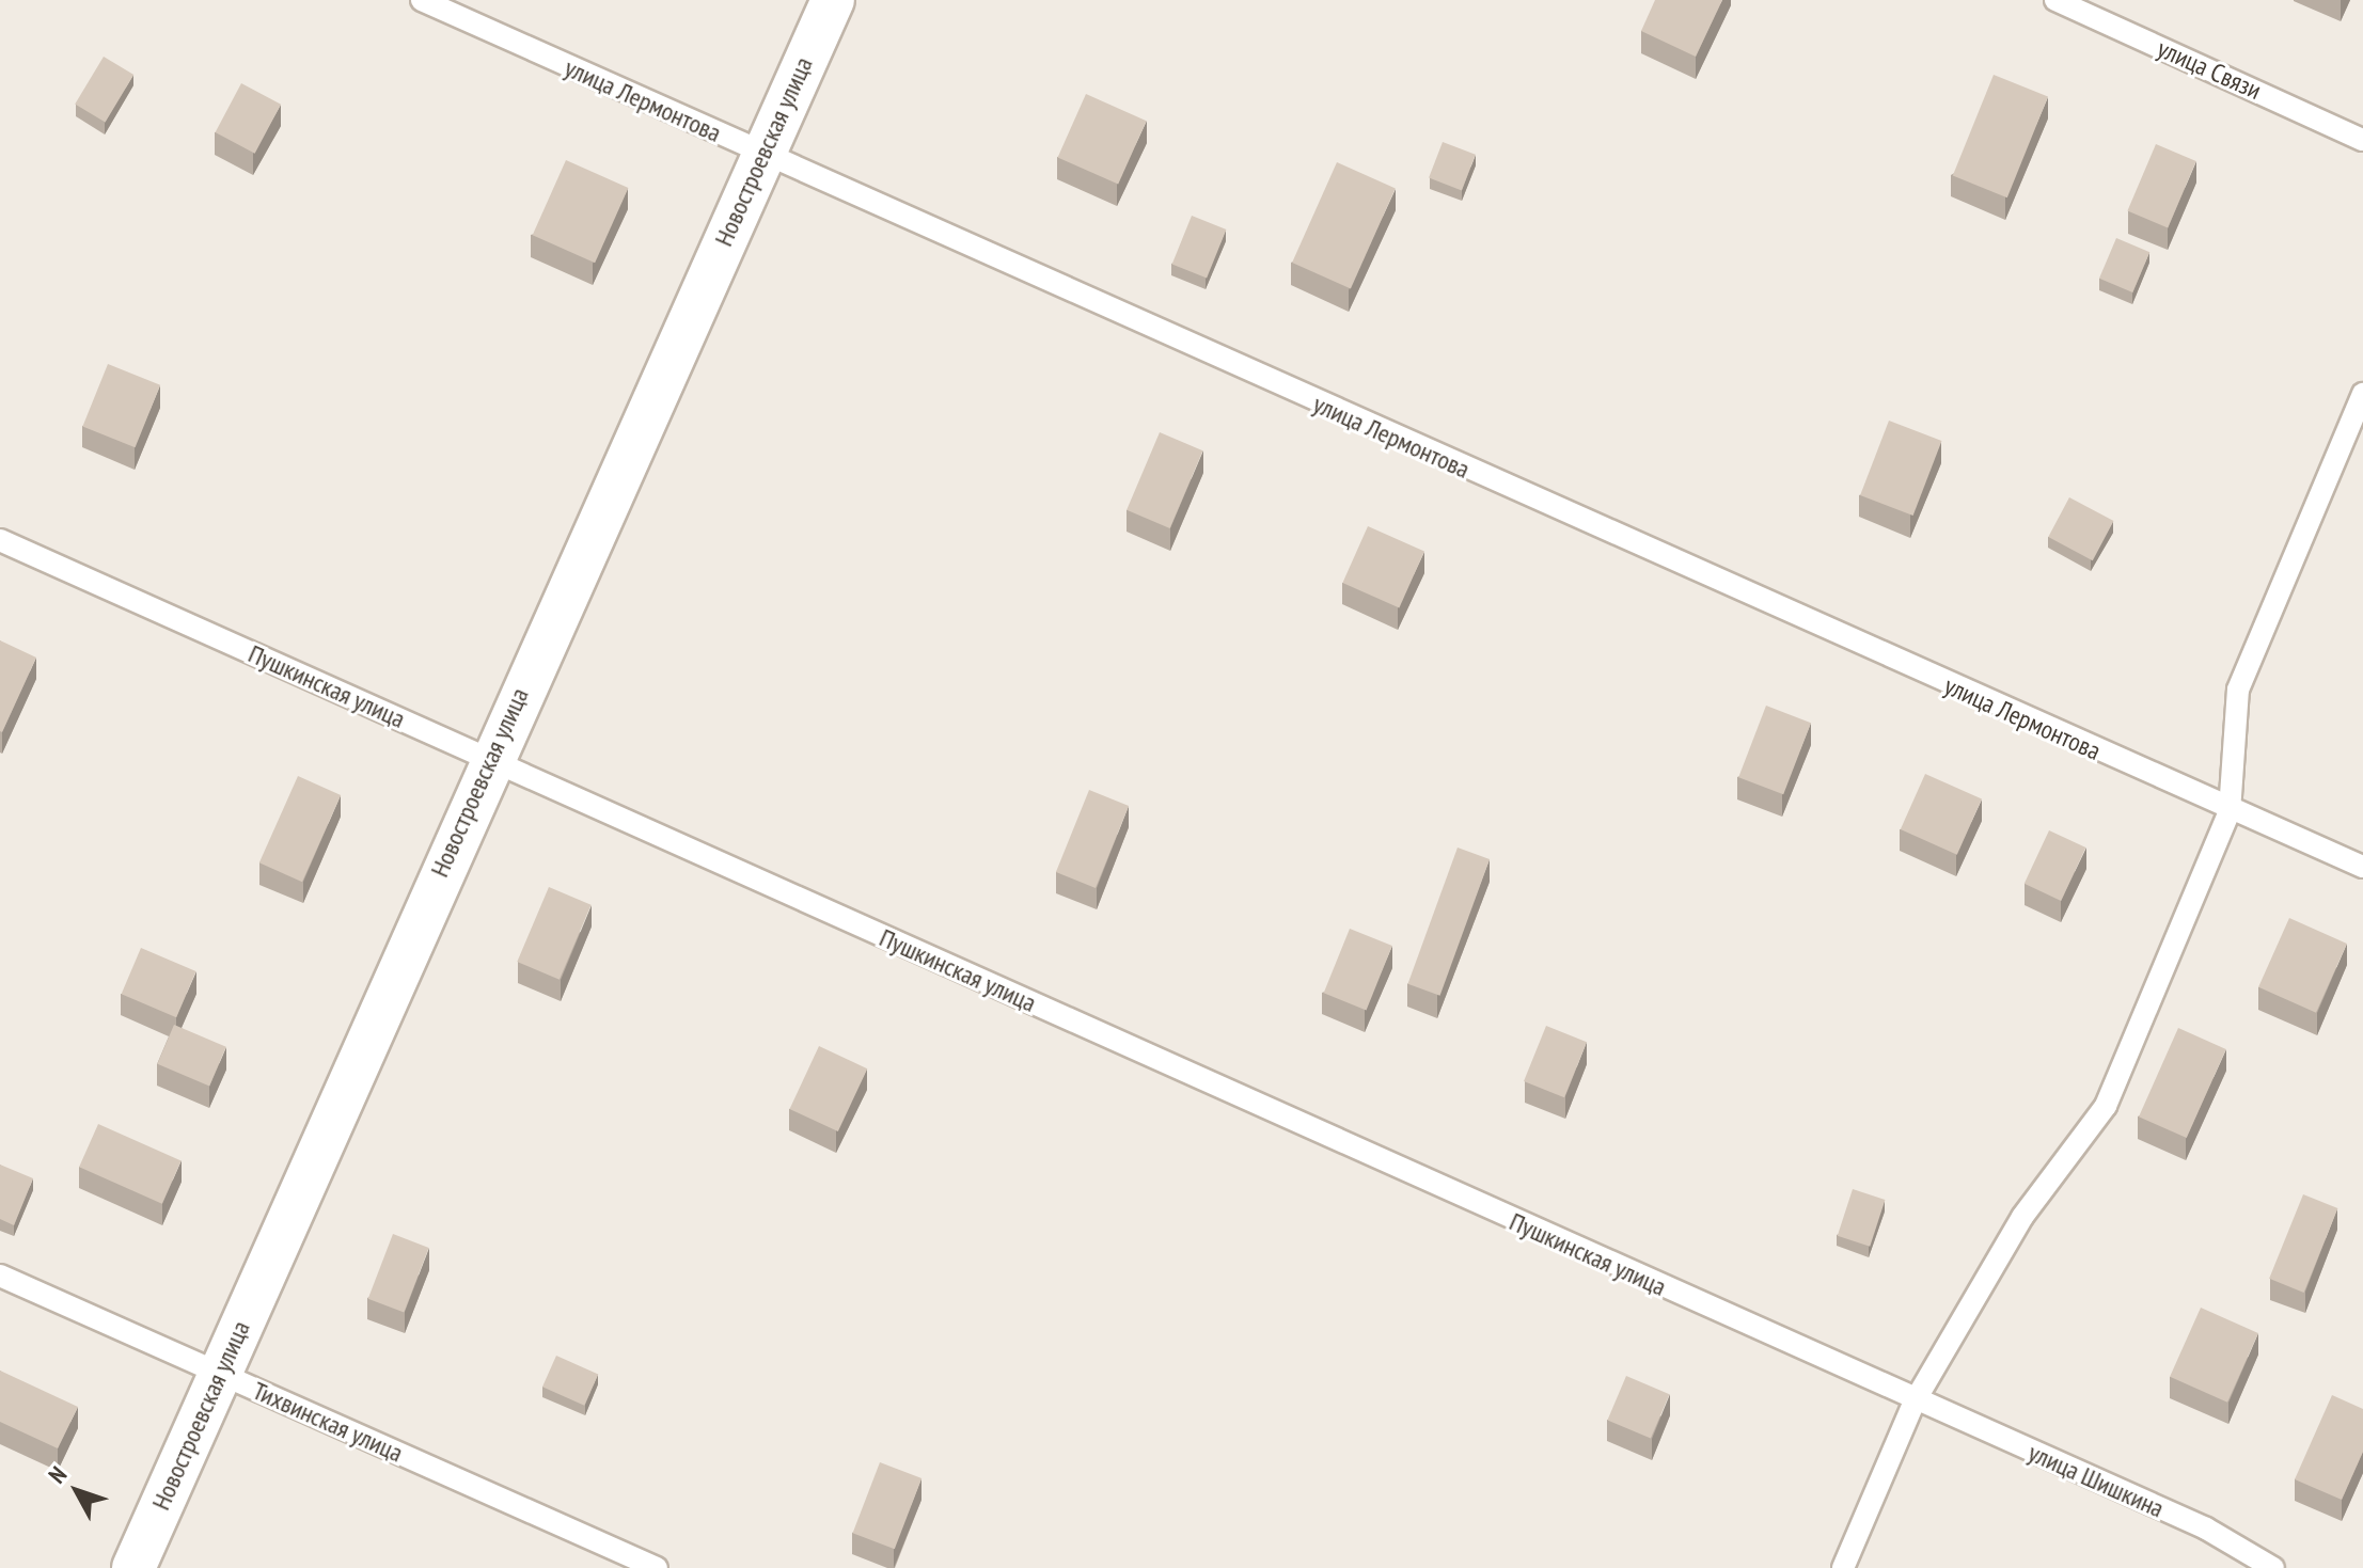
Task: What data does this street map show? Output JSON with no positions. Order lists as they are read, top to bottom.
{
  "streets": {
    "street": ["Новостроевская улица"],
    "lane": [
      "улица Связи",
      "улица Лермонтова",
      "Пушкинская улица",
      "Тихвинская улица",
      "улица Шишкина"
    ]
  },
  "crossings": [
    ["улица Лермонтова", "Новостроевская улица"],
    ["Новостроевская улица", "Пушкинская улица"],
    ["Новостроевская улица", "Тихвинская улица"],
    ["Пушкинская улица", "улица Шишкина"]
  ],
  "north": "top left"
}
